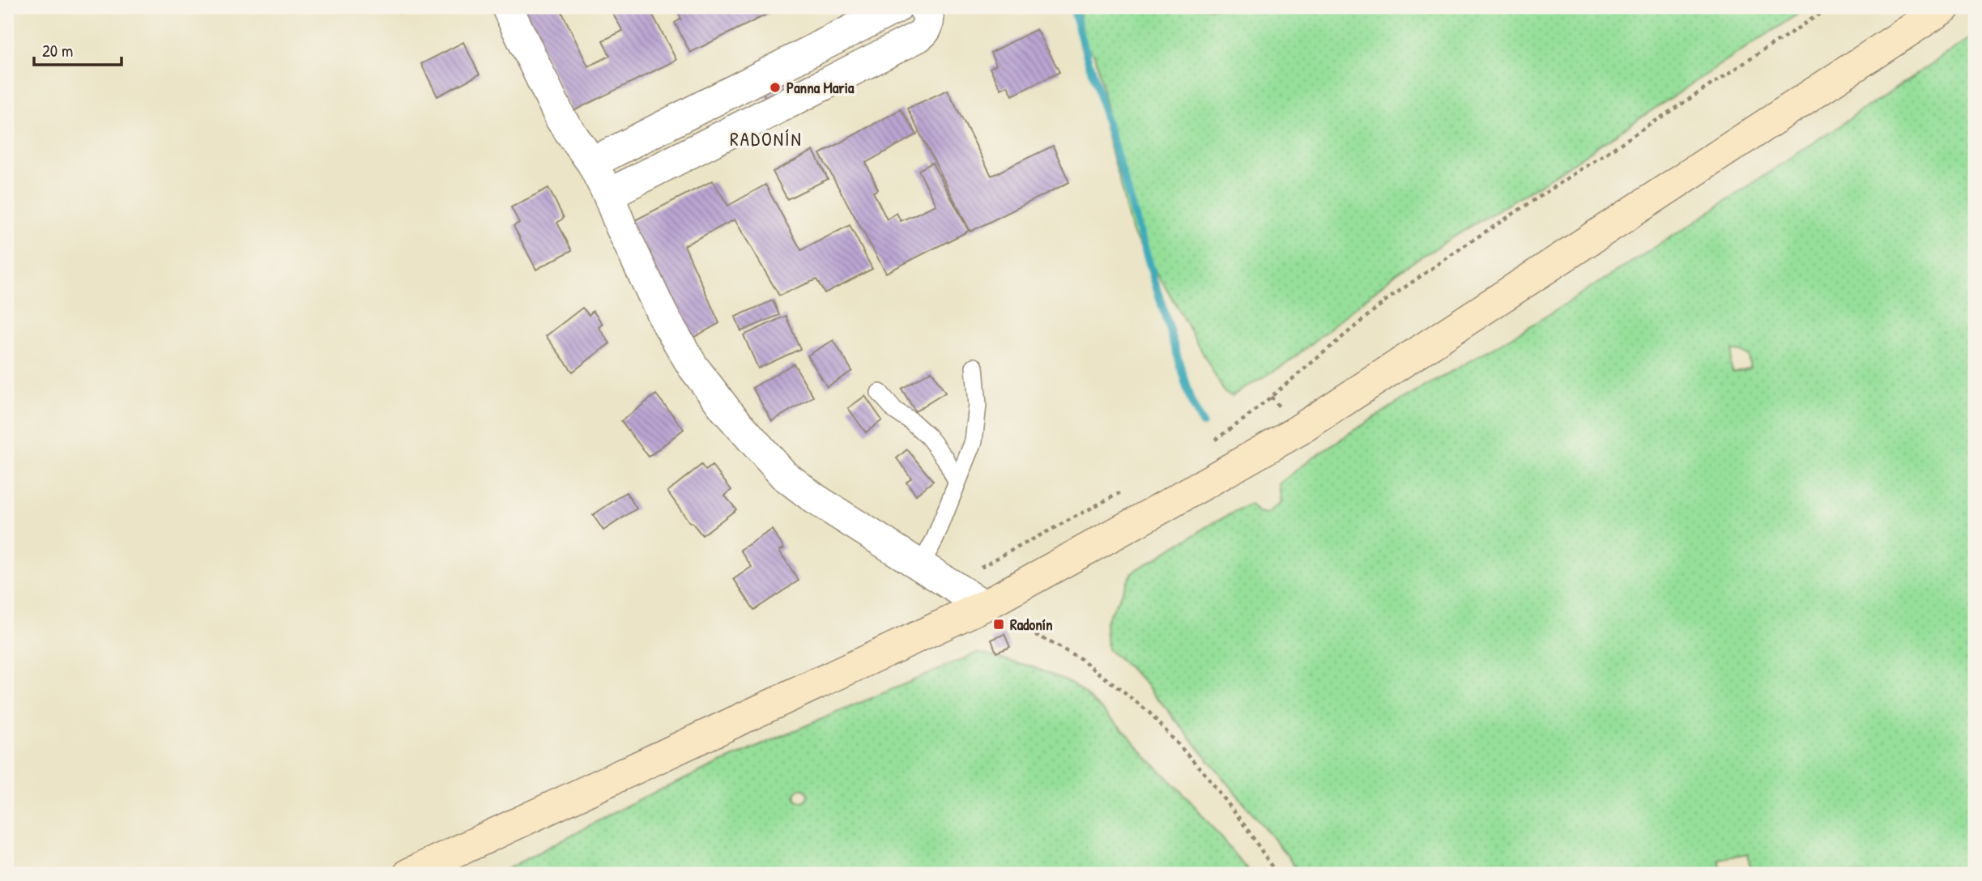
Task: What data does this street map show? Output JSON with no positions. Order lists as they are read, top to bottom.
{
  "districts": ["RADONÍN"],
  "places": {
    "other": ["Panna Maria"],
    "transit": ["Radonín"]
  },
  "scale_bar": "20 m"
}
